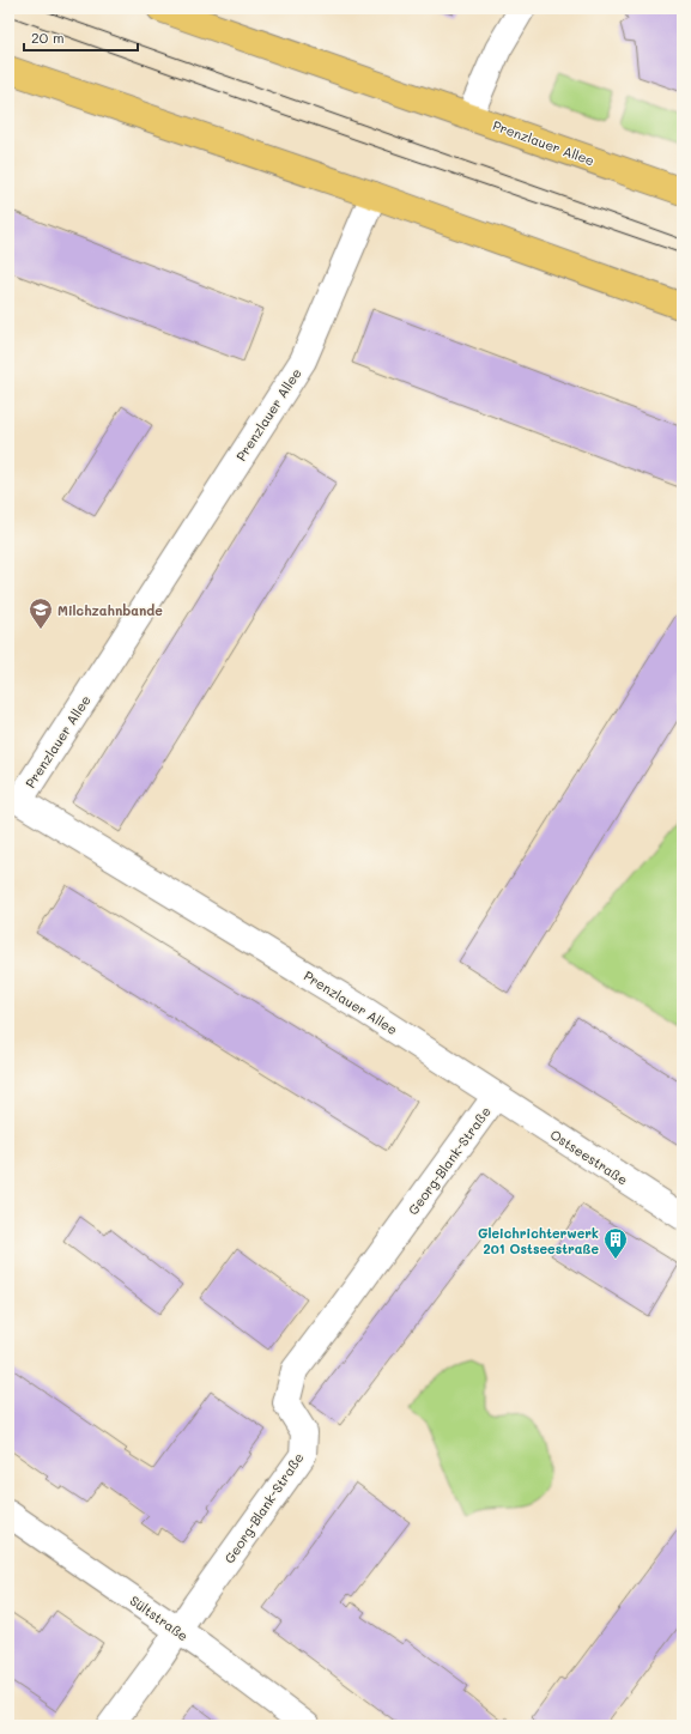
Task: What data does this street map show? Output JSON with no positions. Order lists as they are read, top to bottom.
{
  "streets": {
    "main road": ["Prenzlauer Allee"],
    "street": ["Ostseestraße", "Georg-Blank-Straße", "Sültstraße"]
  },
  "crossings": [
    ["Prenzlauer Allee", "Ostseestraße"],
    ["Prenzlauer Allee", "Georg-Blank-Straße"],
    ["Ostseestraße", "Georg-Blank-Straße"],
    ["Georg-Blank-Straße", "Sültstraße"]
  ],
  "places": {
    "school or university": ["Milchzahnbande"],
    "building": ["Gleichrichterwerk 201 Ostseestraße"]
  },
  "scale_bar": "20 m"
}
